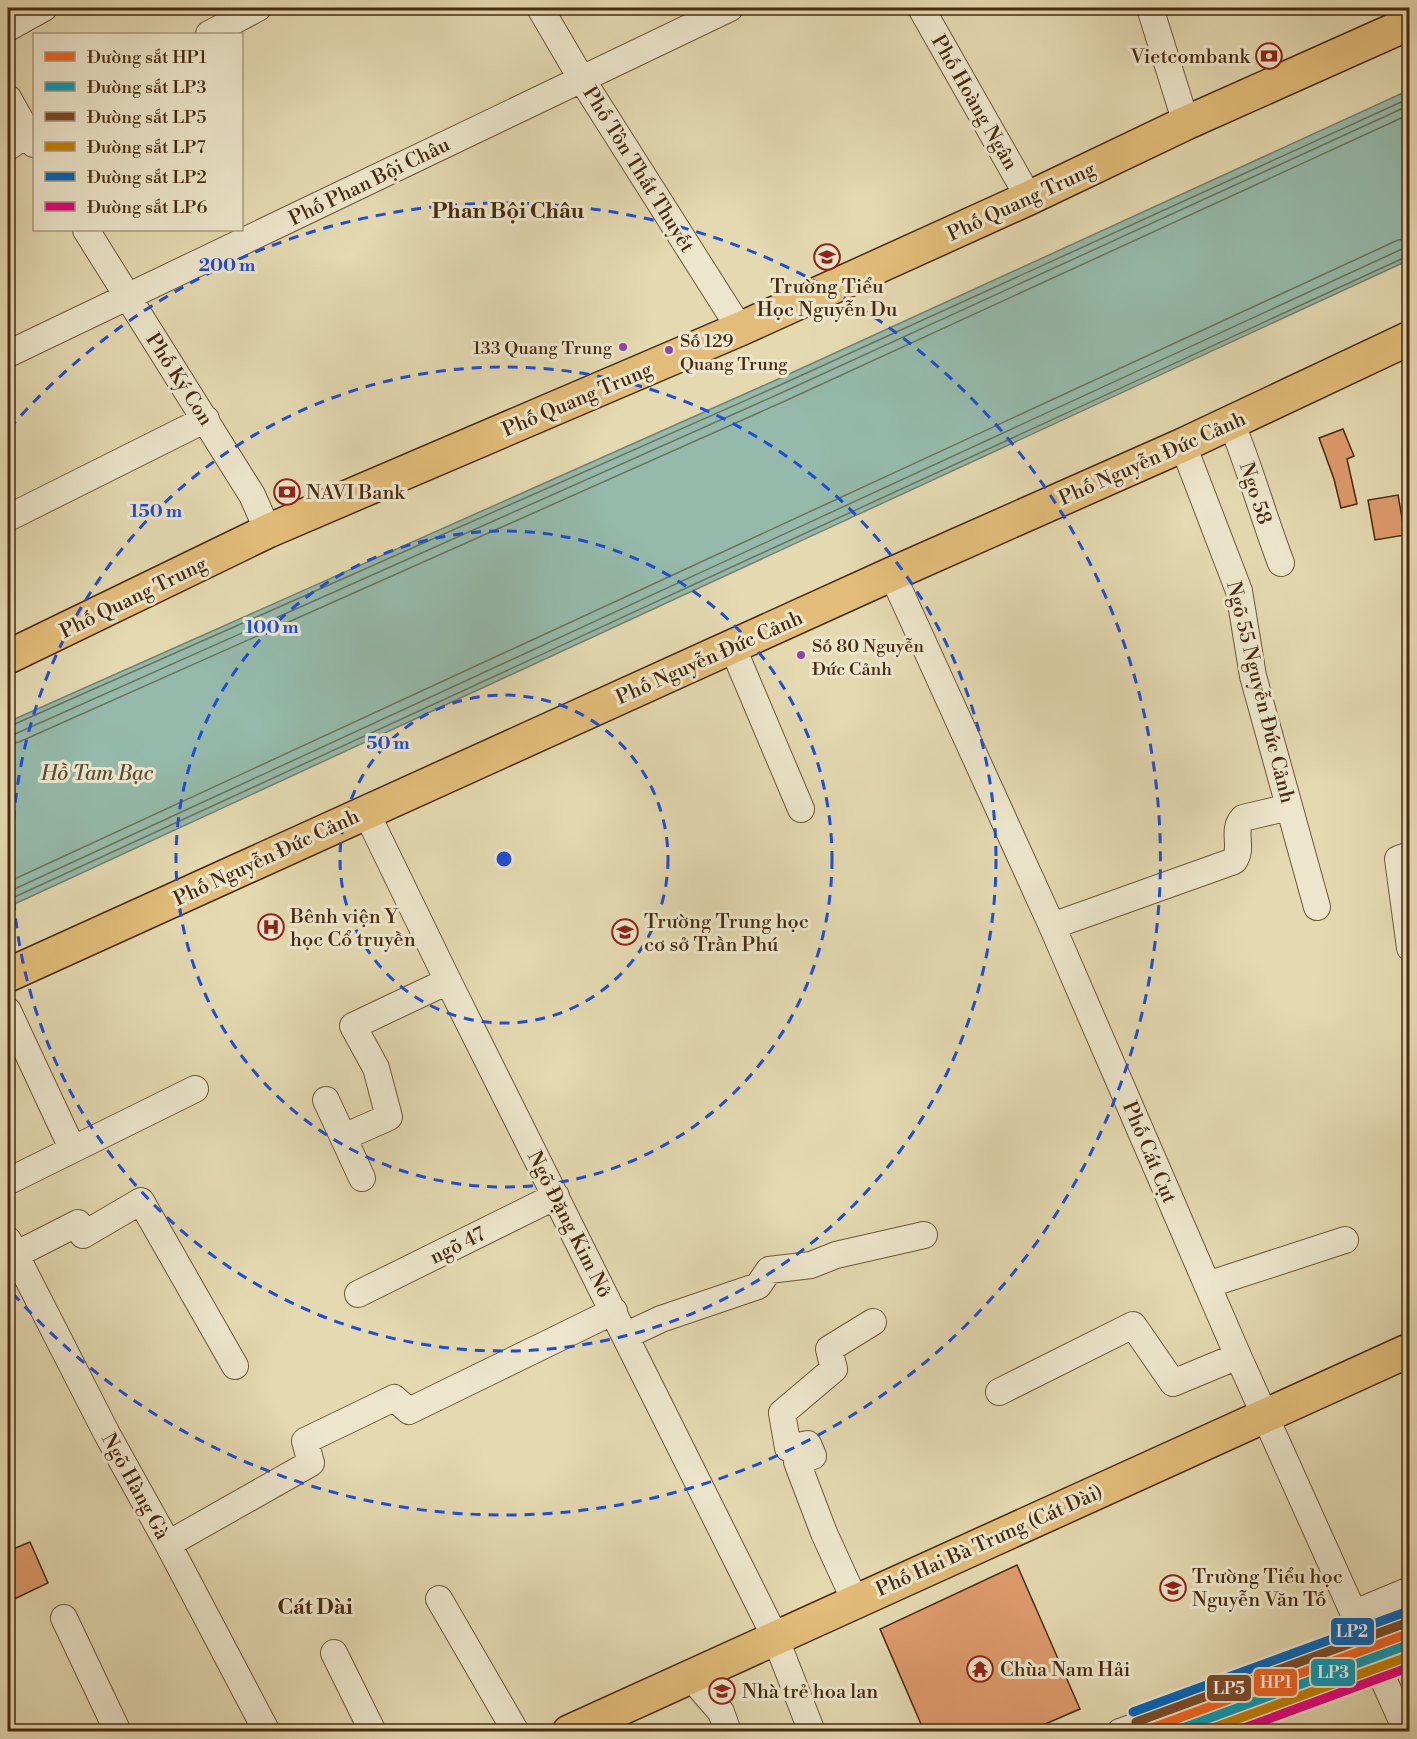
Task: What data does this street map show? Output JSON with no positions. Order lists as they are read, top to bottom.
{
  "streets": {
    "main road": ["Phố Quang Trung", "Phố Nguyễn Đức Cảnh", "Phố Hai Bà Trưng (Cát Dài)"],
    "street": [
      "Phố Hoàng Ngân",
      "Phố Tôn Thất Thuyết",
      "Phố Phan Bội Châu",
      "Phố Ký Con",
      "Ngo 58",
      "Ngõ 55 Nguyễn Đức Cảnh",
      "Phố Cát Cụt",
      "Ngõ Đặng Kim Nở",
      "ngõ 47",
      "Ngõ Hàng Gà"
    ]
  },
  "crossings": [
    ["Phố Hoàng Ngân", "Phố Quang Trung"],
    ["Phố Tôn Thất Thuyết", "Phố Phan Bội Châu"],
    ["Phố Tôn Thất Thuyết", "Phố Quang Trung"],
    ["Phố Phan Bội Châu", "Phố Ký Con"],
    ["Phố Quang Trung", "Phố Ký Con"],
    ["Phố Nguyễn Đức Cảnh", "Ngo 58"],
    ["Phố Nguyễn Đức Cảnh", "Ngõ 55 Nguyễn Đức Cảnh"],
    ["Phố Nguyễn Đức Cảnh", "Phố Cát Cụt"],
    ["Phố Nguyễn Đức Cảnh", "Ngõ Đặng Kim Nở"],
    ["Phố Cát Cụt", "Phố Hai Bà Trưng (Cát Dài)"],
    ["Ngõ Đặng Kim Nở", "ngõ 47"],
    ["Ngõ Đặng Kim Nở", "Phố Hai Bà Trưng (Cát Dài)"]
  ],
  "districts": ["Phan Bội Châu", "Cát Dài"],
  "water": ["Hồ Tam Bạc"],
  "places": {
    "bank": ["Vietcombank", "NAVI Bank"],
    "school or university": [
      "Trường Tiểu Học Nguyễn Du",
      "Trường Trung học cơ sở Trần Phú",
      "Trường Tiểu học Nguyễn Văn Tố",
      "Nhà trẻ hoa lan"
    ],
    "other": ["133 Quang Trung", "Số 129 Quang Trung", "Số 80 Nguyễn Đức Cảnh"],
    "hospital": ["Bênh viện Y học Cổ truyền"],
    "temple": ["Chùa Nam Hải"]
  },
  "lines": [
    "rail line LP2",
    "rail line LP5",
    "rail line HP1",
    "rail line LP3",
    "rail line LP7",
    "rail line LP6"
  ],
  "legend": [
    "Đường sắt HP1",
    "Đường sắt LP3",
    "Đường sắt LP5",
    "Đường sắt LP7",
    "Đường sắt LP2",
    "Đường sắt LP6"
  ],
  "rings": [
    "200 m",
    "150 m",
    "100 m",
    "50 m"
  ]
}
